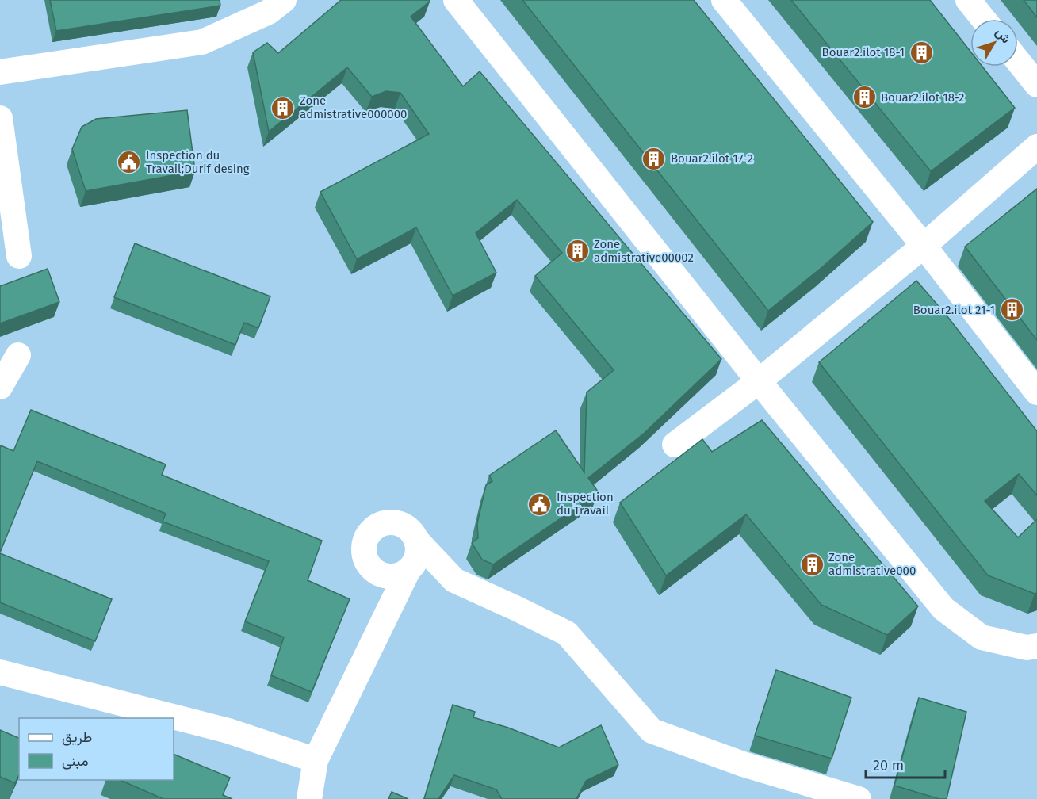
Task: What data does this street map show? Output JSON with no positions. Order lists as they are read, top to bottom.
{
  "places": {
    "building": [
      "Bouar2.ilot 18-1",
      "Bouar2.ilot 18-2",
      "Zone admistrative000000",
      "Bouar2.ilot 17-2",
      "Zone admistrative00002",
      "Bouar2.ilot 21-1",
      "Zone admistrative000"
    ],
    "public building": ["Inspection du Travail;Durif desing", "Inspection du Travail"]
  },
  "legend": ["طريق", "مبنى"],
  "scale_bar": "20 m",
  "north": "top right"
}
